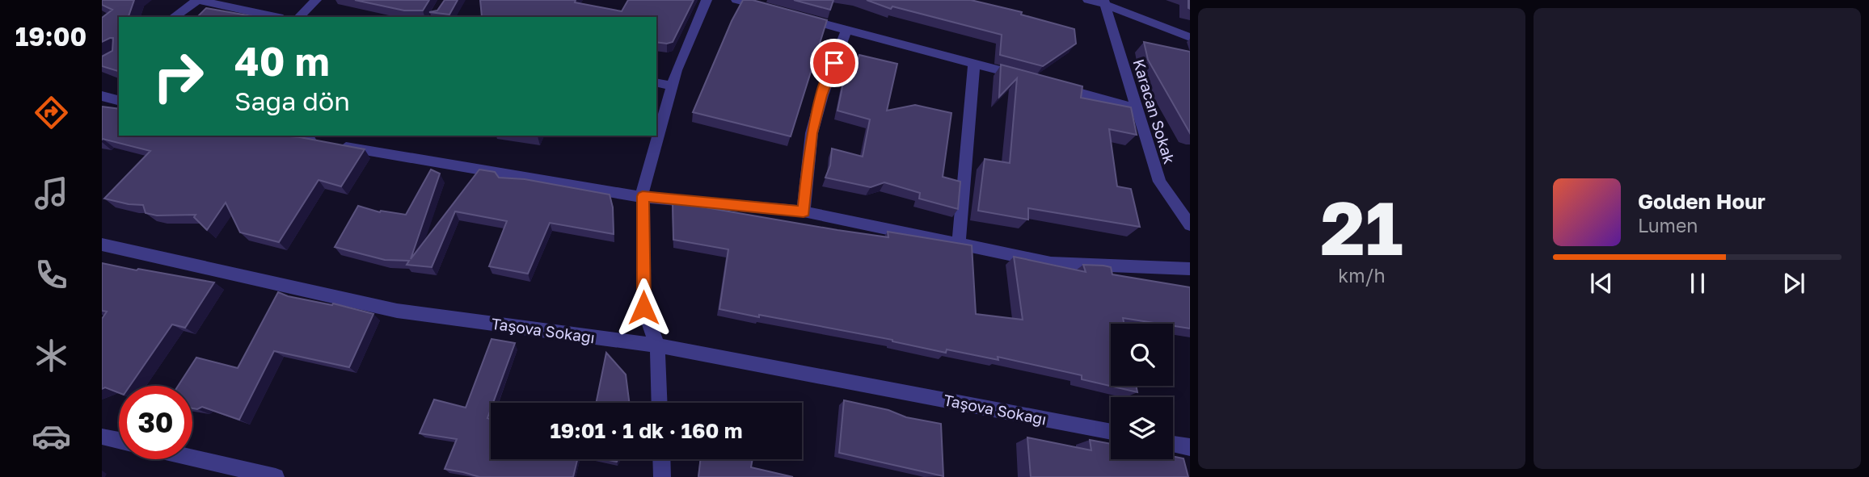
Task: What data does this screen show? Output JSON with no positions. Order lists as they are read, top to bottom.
{
  "streets": {
    "street": ["Karacan Sokak", "Taşova Sokağı"]
  },
  "page": {
    "tabs": "19:00",
    "tile": ["21", "km/h"],
    "turn": ["40 m", "Sağa dön"],
    "song": ["Golden Hour", "Lumen"],
    "limit": "30",
    "trip": "19:01 · 1 dk · 160 m"
  }
}
